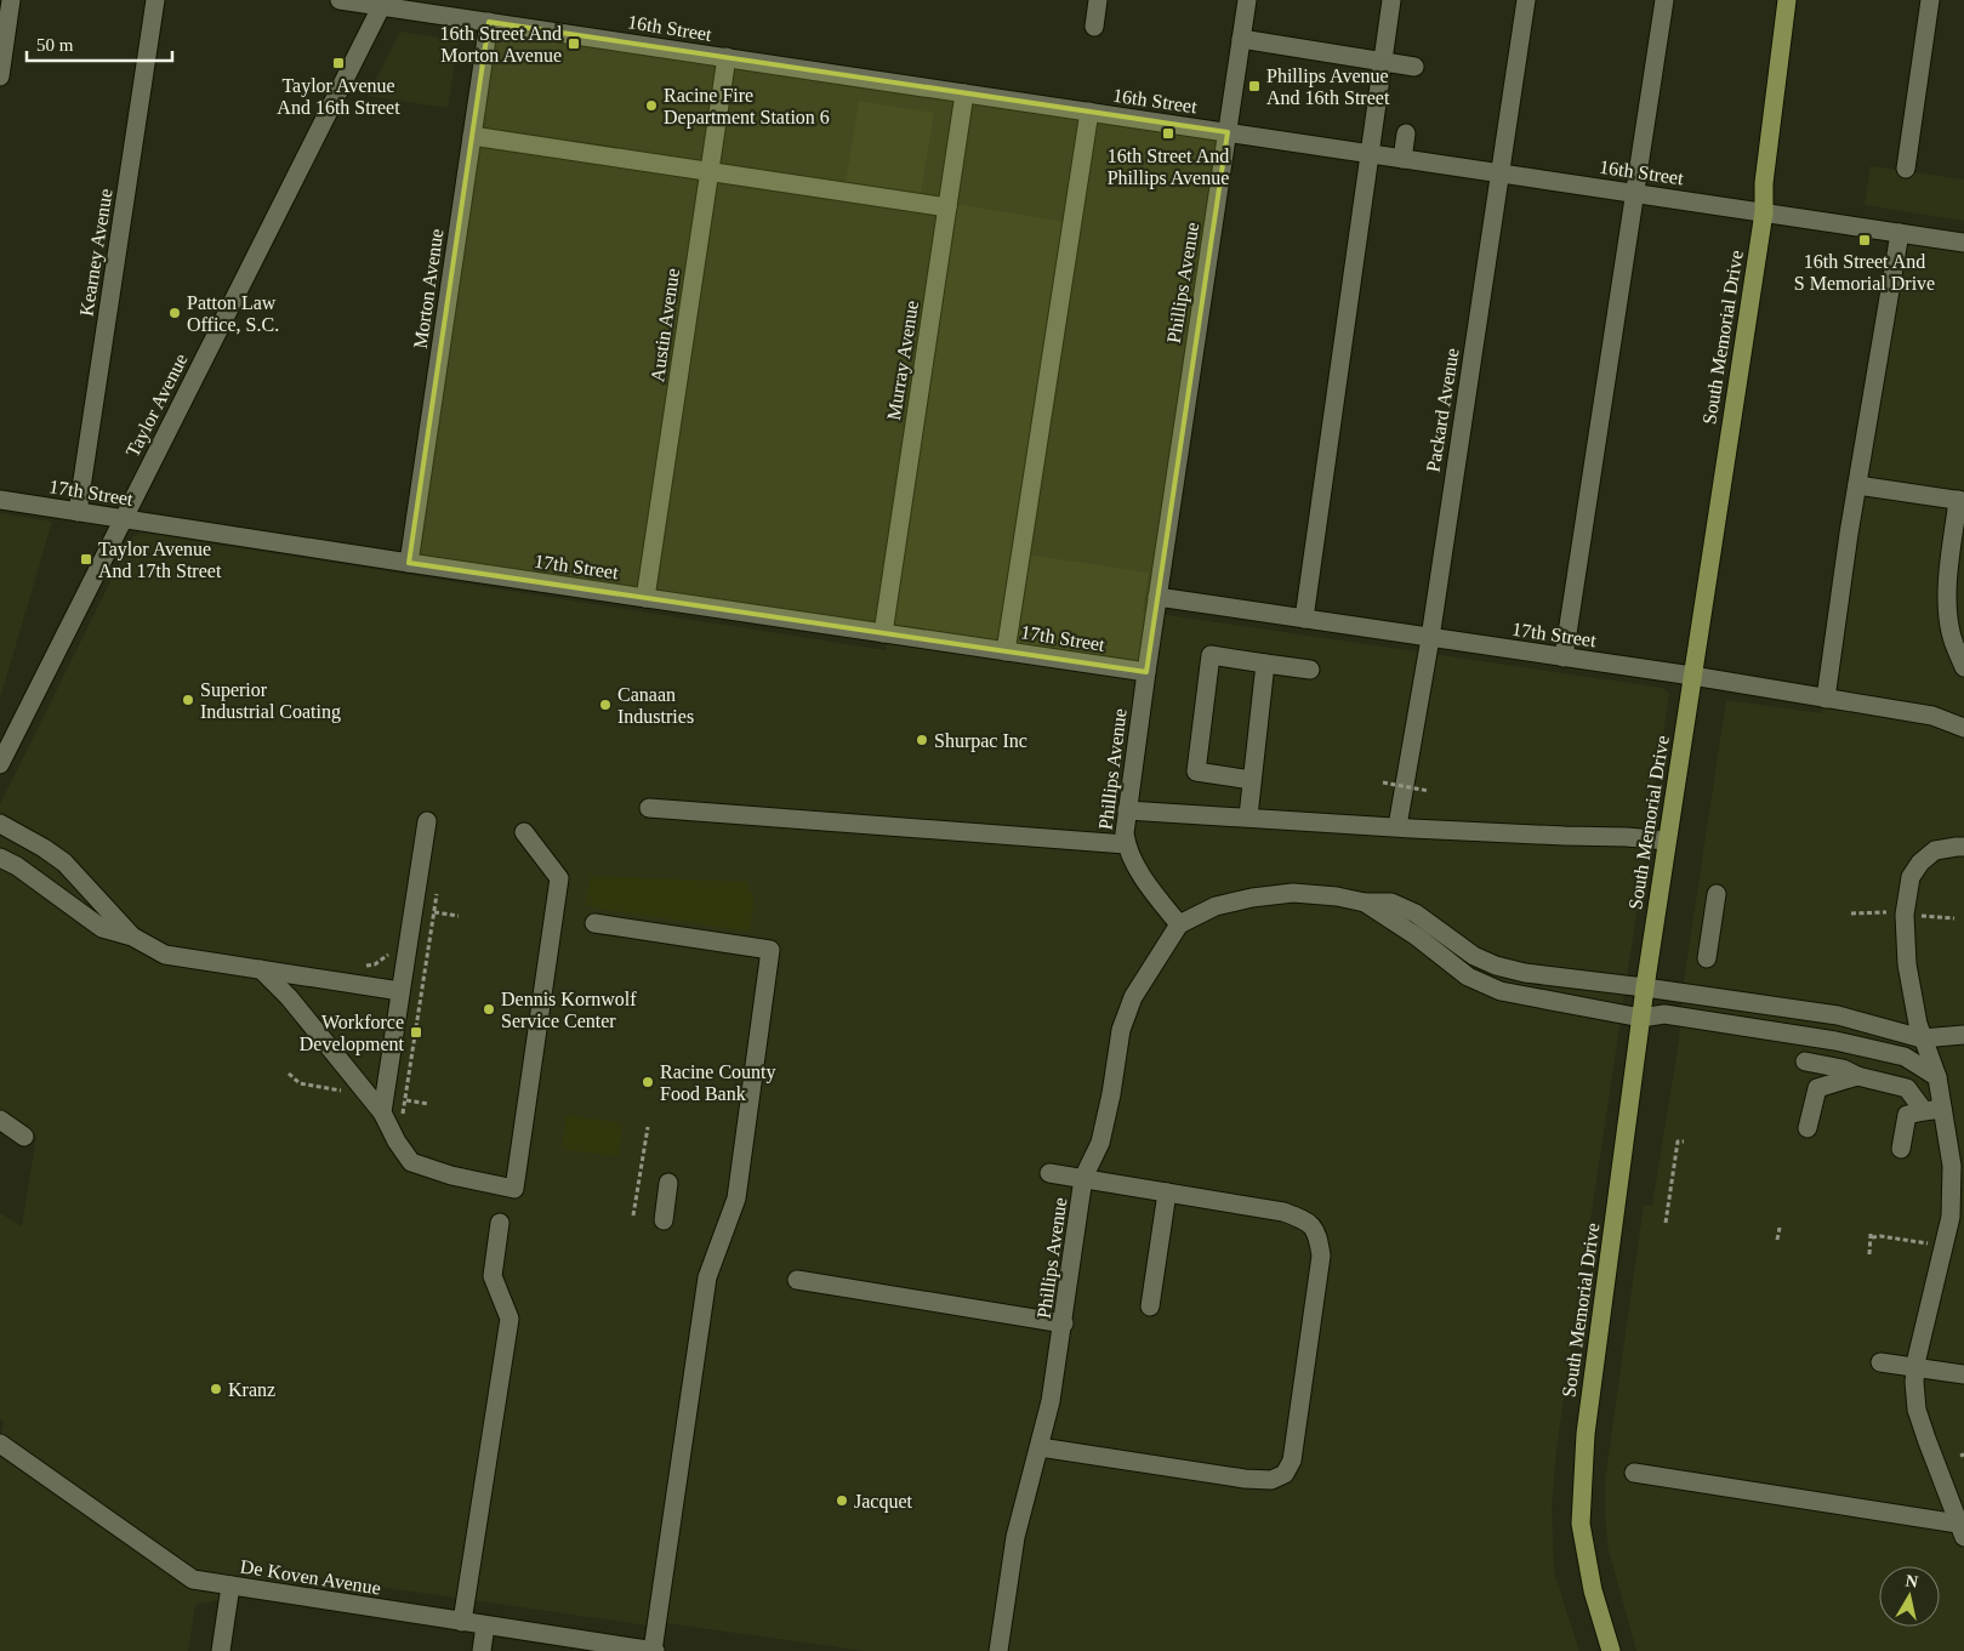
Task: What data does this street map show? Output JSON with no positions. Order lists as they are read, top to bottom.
{
  "streets": {
    "main road": ["South Memorial Drive"],
    "street": [
      "16th Street",
      "Kearney Avenue",
      "Phillips Avenue",
      "Morton Avenue",
      "Austin Avenue",
      "Murray Avenue",
      "Taylor Avenue",
      "Packard Avenue",
      "17th Street",
      "De Koven Avenue"
    ]
  },
  "crossings": [
    ["16th Street", "Phillips Avenue"],
    ["16th Street", "Morton Avenue"],
    ["16th Street", "Austin Avenue"],
    ["16th Street", "South Memorial Drive"],
    ["16th Street", "Murray Avenue"],
    ["16th Street", "Taylor Avenue"],
    ["16th Street", "Packard Avenue"],
    ["Kearney Avenue", "17th Street"],
    ["Phillips Avenue", "17th Street"],
    ["Morton Avenue", "17th Street"],
    ["Austin Avenue", "17th Street"],
    ["South Memorial Drive", "17th Street"],
    ["Murray Avenue", "17th Street"],
    ["Taylor Avenue", "17th Street"],
    ["Packard Avenue", "17th Street"]
  ],
  "places": {
    "transit": [
      "16th Street And Morton Avenue",
      "Taylor Avenue And 16th Street",
      "Phillips Avenue And 16th Street",
      "16th Street And Phillips Avenue",
      "16th Street And S Memorial Drive",
      "Taylor Avenue And 17th Street",
      "Workforce Development"
    ],
    "other": [
      "Racine Fire Department Station 6",
      "Patton Law Office, S.C.",
      "Superior Industrial Coating",
      "Canaan Industries",
      "Shurpac Inc",
      "Dennis Kornwolf Service Center",
      "Racine County Food Bank",
      "Kranz",
      "Jacquet"
    ]
  },
  "scale_bar": "50 m",
  "north": "top"
}
